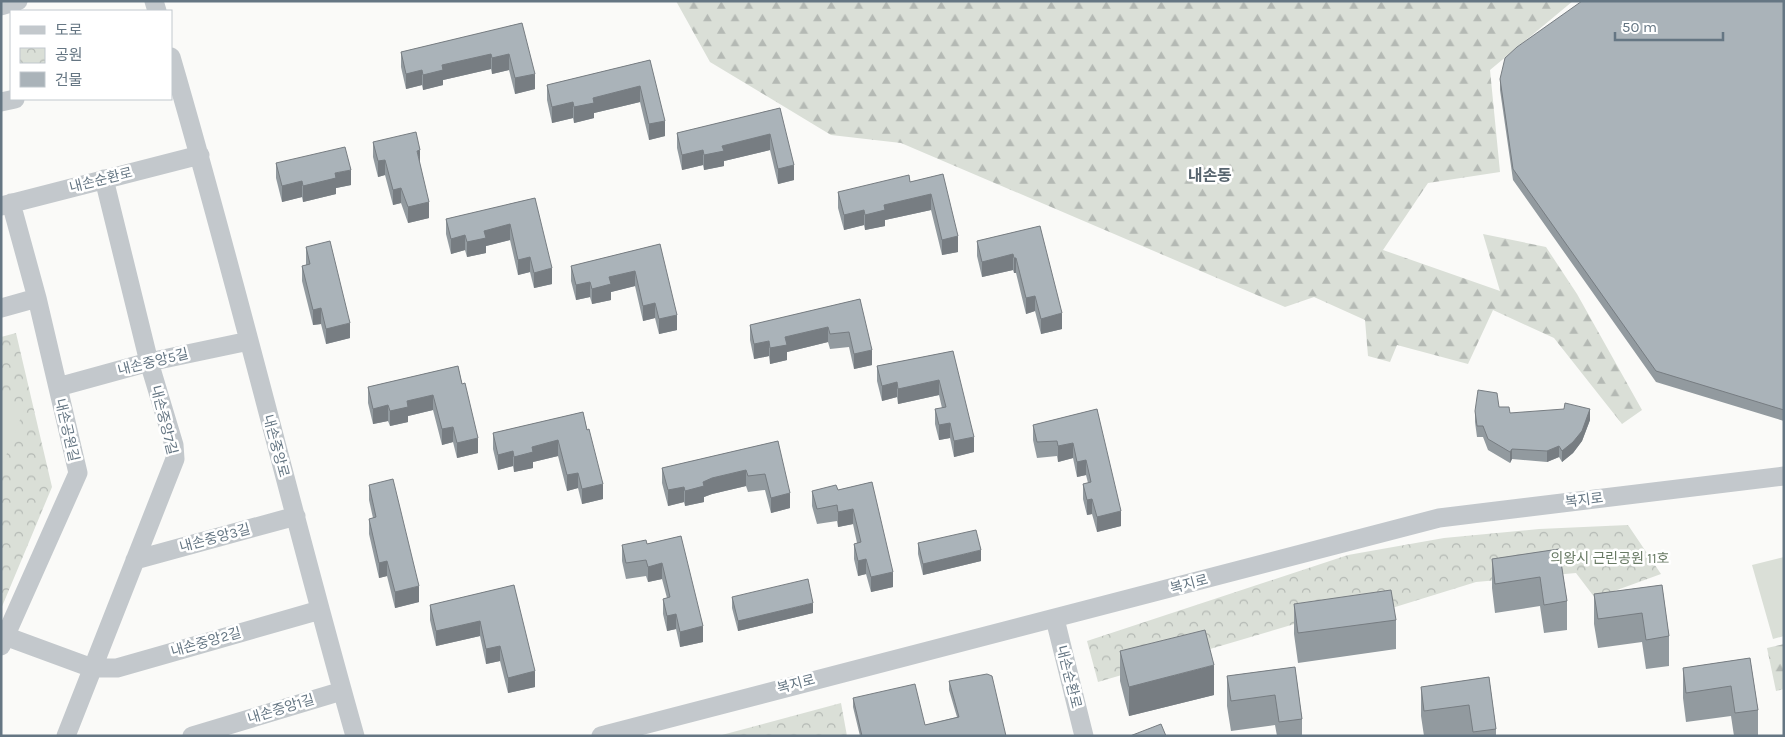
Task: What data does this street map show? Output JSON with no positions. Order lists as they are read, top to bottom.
{
  "streets": {
    "street": [
      "내손순환로",
      "내손중앙5길",
      "내손중앙7길",
      "내손공원길",
      "내손중앙로",
      "복지로",
      "내손중앙3길",
      "내손중앙2길",
      "내손중앙1길"
    ]
  },
  "crossings": [
    ["내손순환로", "내손중앙7길"],
    ["내손순환로", "내손공원길"],
    ["내손순환로", "내손중앙로"],
    ["내손순환로", "복지로"],
    ["내손중앙5길", "내손중앙7길"],
    ["내손중앙5길", "내손공원길"],
    ["내손중앙5길", "내손중앙로"],
    ["내손중앙7길", "내손중앙3길"],
    ["내손중앙7길", "내손중앙2길"],
    ["내손중앙로", "내손중앙3길"],
    ["내손중앙로", "내손중앙2길"],
    ["내손중앙로", "내손중앙1길"]
  ],
  "districts": ["내손동"],
  "parks": ["의왕시 근린공원 11호"],
  "legend": ["도로", "공원", "건물"],
  "scale_bar": "50 m"
}
